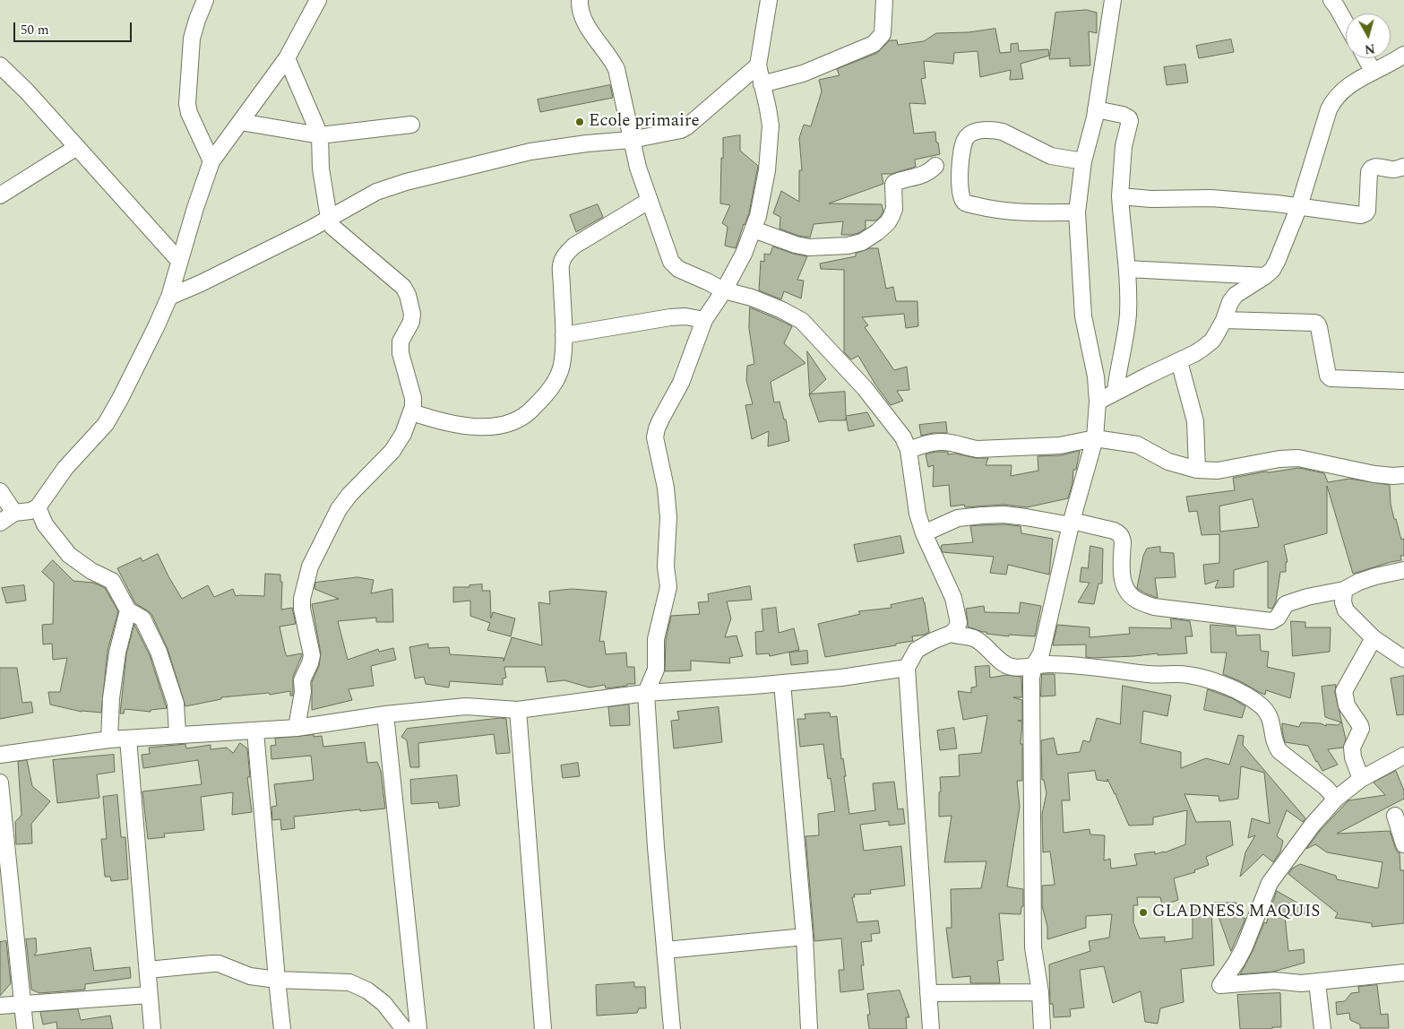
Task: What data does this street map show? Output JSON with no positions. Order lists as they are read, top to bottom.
{
  "places": ["Ecole primaire", "GLADNESS MAQUIS"],
  "scale_bar": "50 m",
  "north": "bottom"
}
